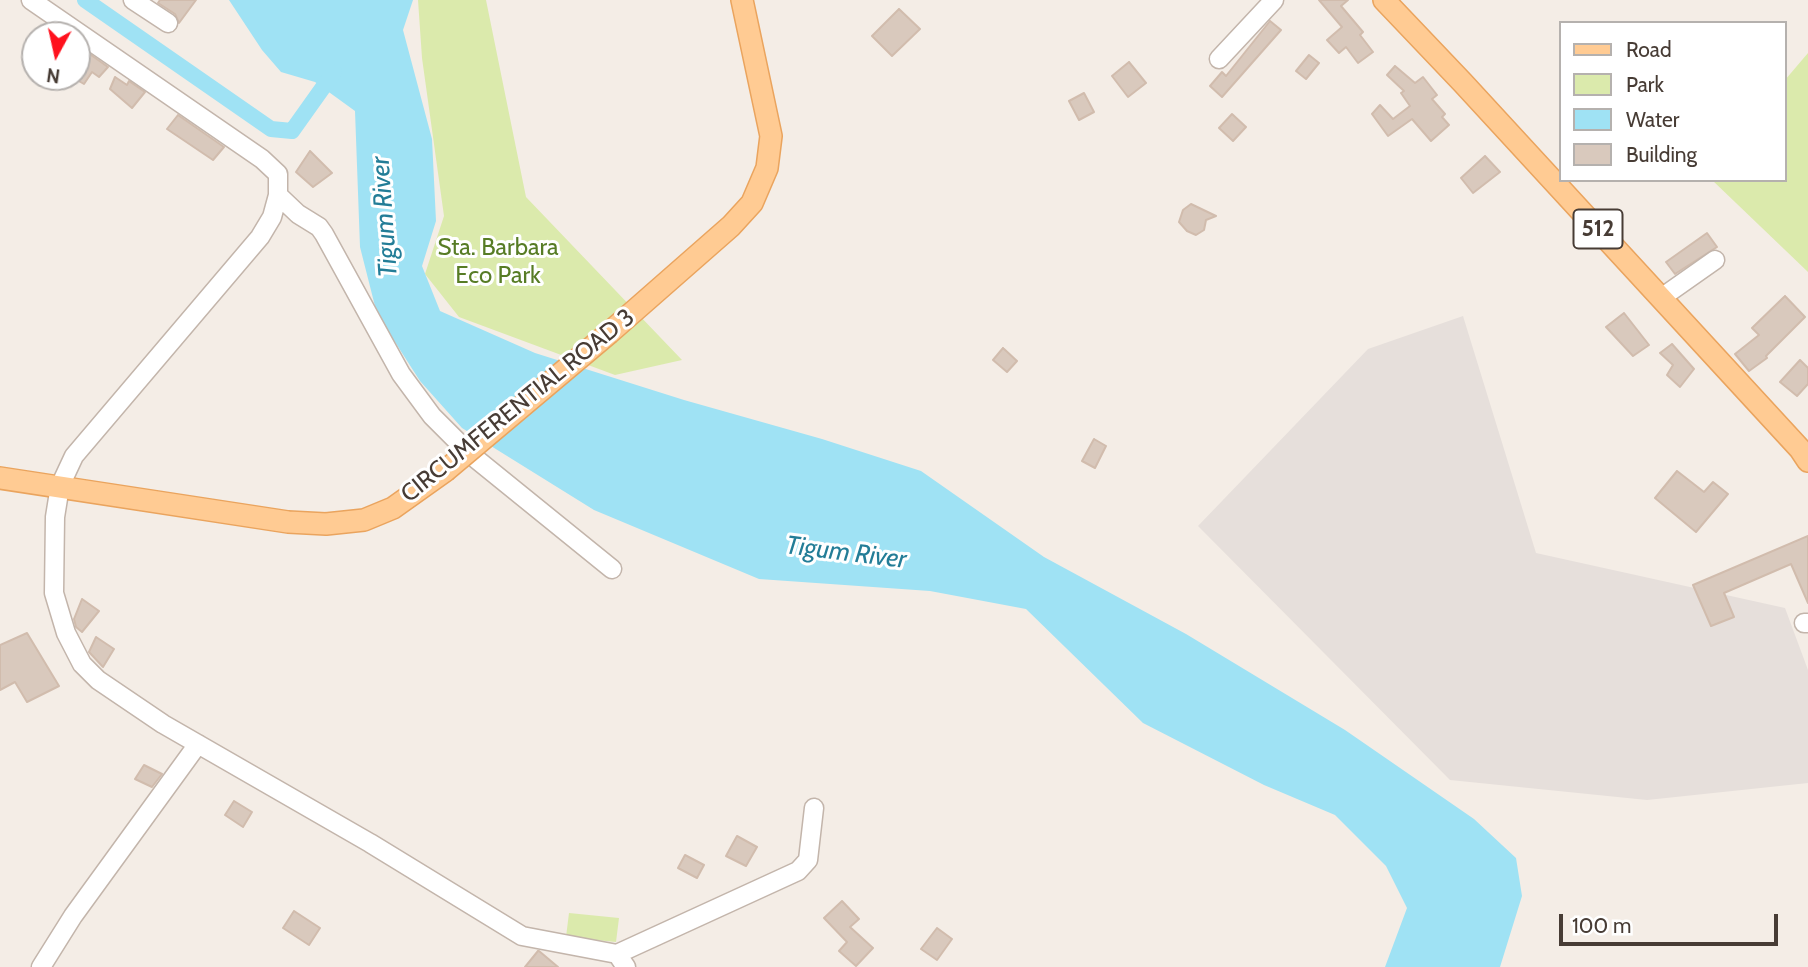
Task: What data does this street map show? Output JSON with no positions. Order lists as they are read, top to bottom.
{
  "streets": {
    "main road": ["512", "CIRCUMFERENTIAL ROAD 3"]
  },
  "water": ["Tigum River"],
  "parks": ["Sta. Barbara Eco Park"],
  "legend": [
    "Road",
    "Park",
    "Water",
    "Building"
  ],
  "scale_bar": "100 m",
  "north": "bottom"
}
